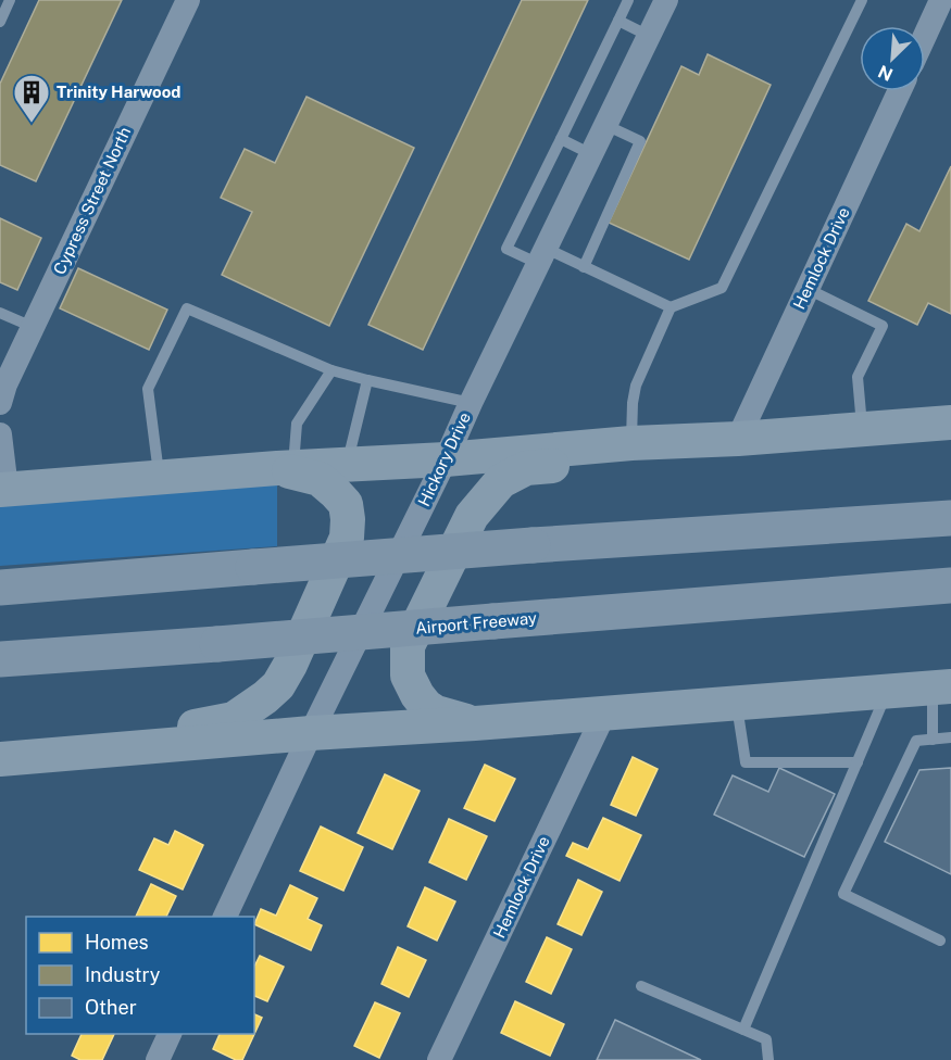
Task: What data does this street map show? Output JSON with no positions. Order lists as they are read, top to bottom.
{
  "streets": {
    "highway": ["Airport Freeway"],
    "street": ["Cypress Street North", "Hemlock Drive", "Hickory Drive"]
  },
  "places": {
    "building": ["Trinity Harwood"]
  },
  "legend": ["Homes", "Industry", "Other"],
  "north": "bottom left"
}
